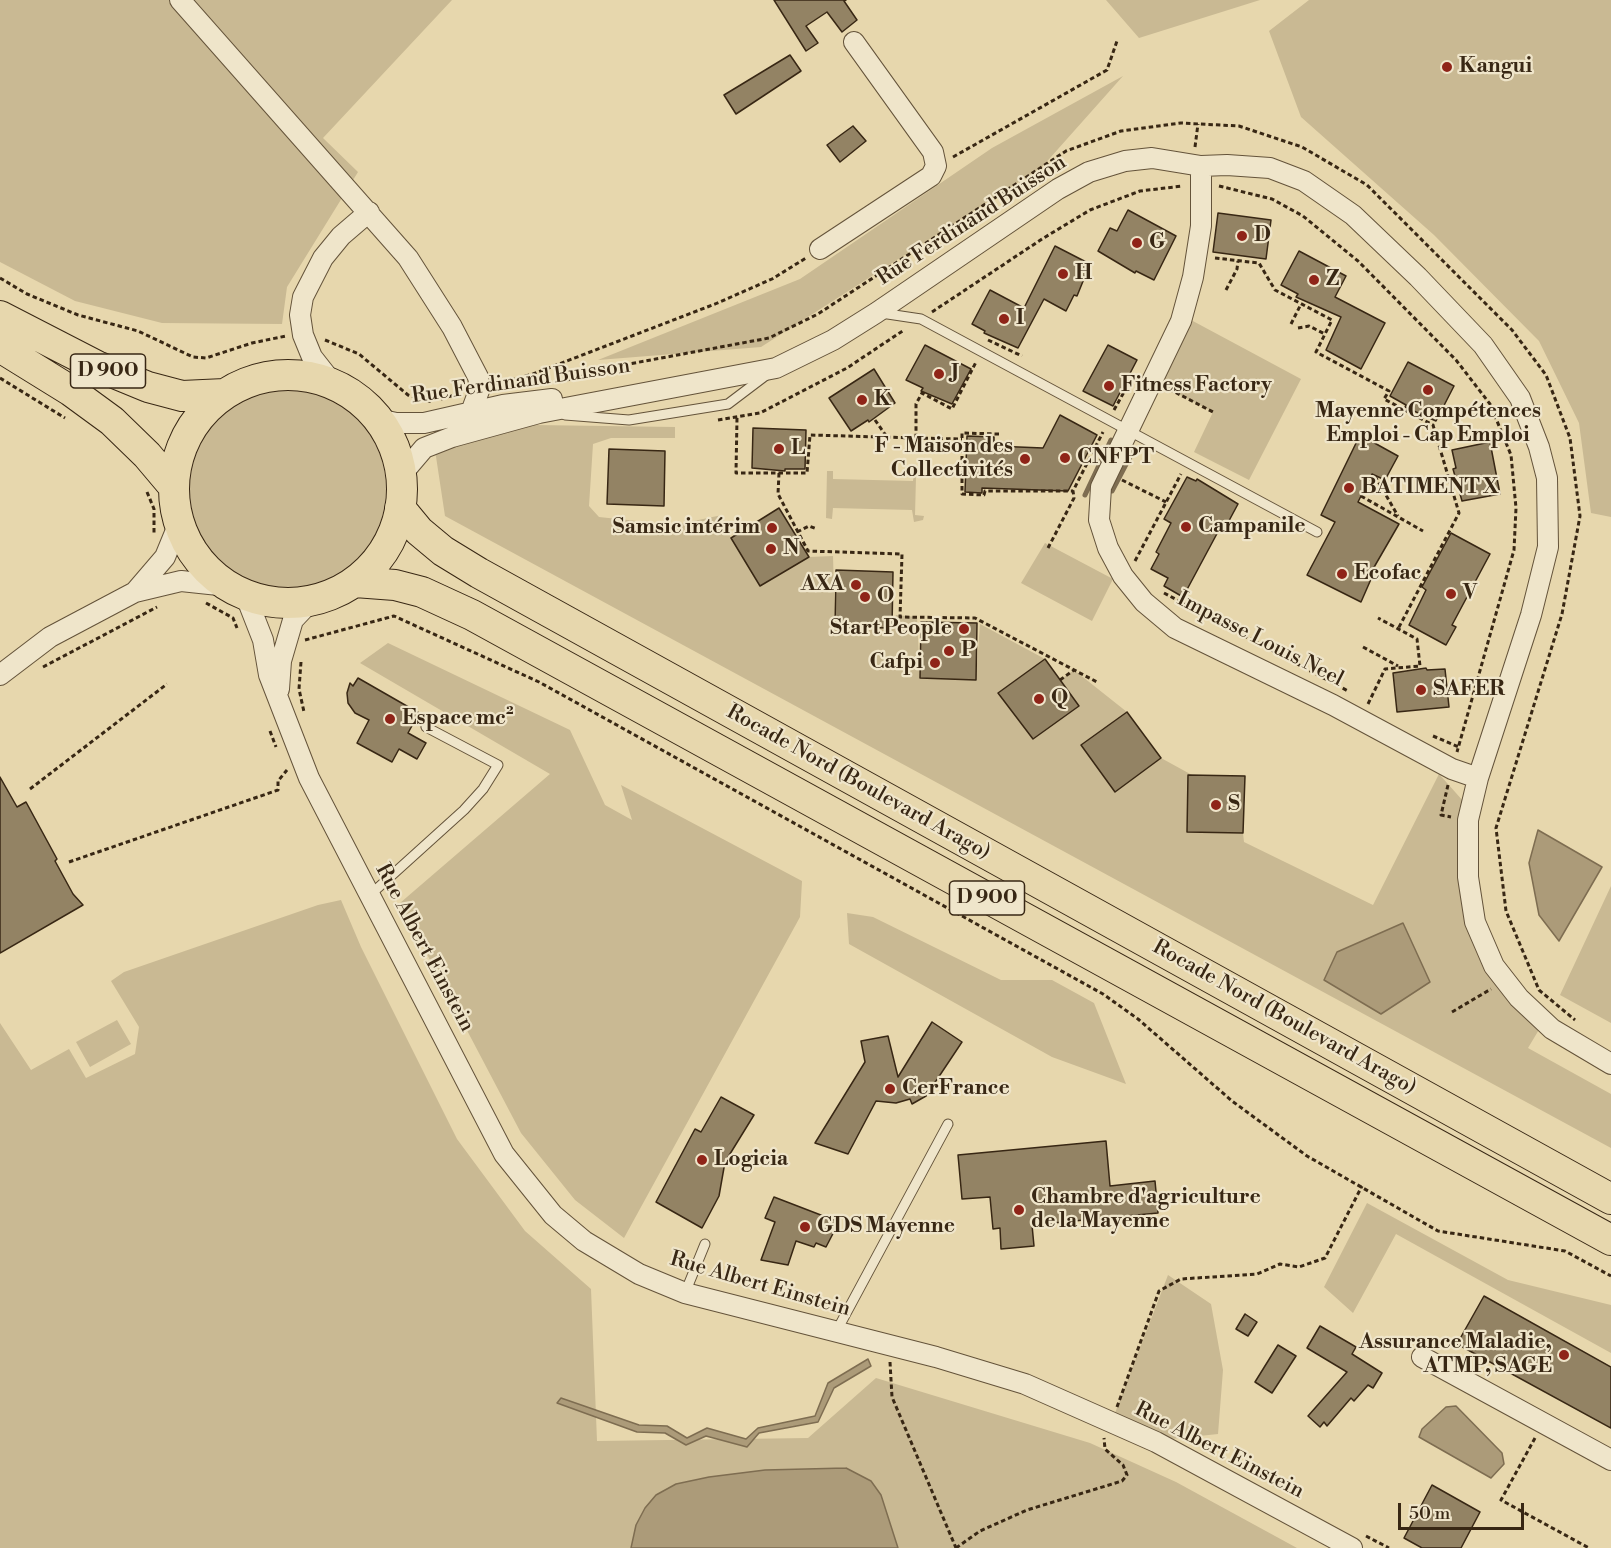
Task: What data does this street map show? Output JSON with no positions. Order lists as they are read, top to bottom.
{
  "streets": {
    "main road": ["D 900", "Rocade Nord (Boulevard Arago)"],
    "street": ["Rue Ferdinand Buisson", "Impasse Louis Neel", "Rue Albert Einstein"]
  },
  "crossings": [
    ["Rue Ferdinand Buisson", "Impasse Louis Neel"]
  ],
  "places": [
    "Kangui",
    "D",
    "G",
    "H",
    "Z",
    "I",
    "J",
    "Fitness Factory",
    "Mayenne Compétences Emploi - Cap Emploi",
    "K",
    "L",
    "CNFPT",
    "F - Maison des Collectivités",
    "BATIMENT X",
    "Campanile",
    "Samsic intérim",
    "N",
    "Ecofac",
    "AXA",
    "V",
    "O",
    "Start People",
    "P",
    "Cafpi",
    "SAFER",
    "Q",
    "Espace mc²",
    "S",
    "CerFrance",
    "Logicia",
    "Chambre d'agriculture de la Mayenne",
    "GDS Mayenne",
    "Assurance Maladie, ATMP, SAGE"
  ],
  "scale_bar": "50 m"
}
